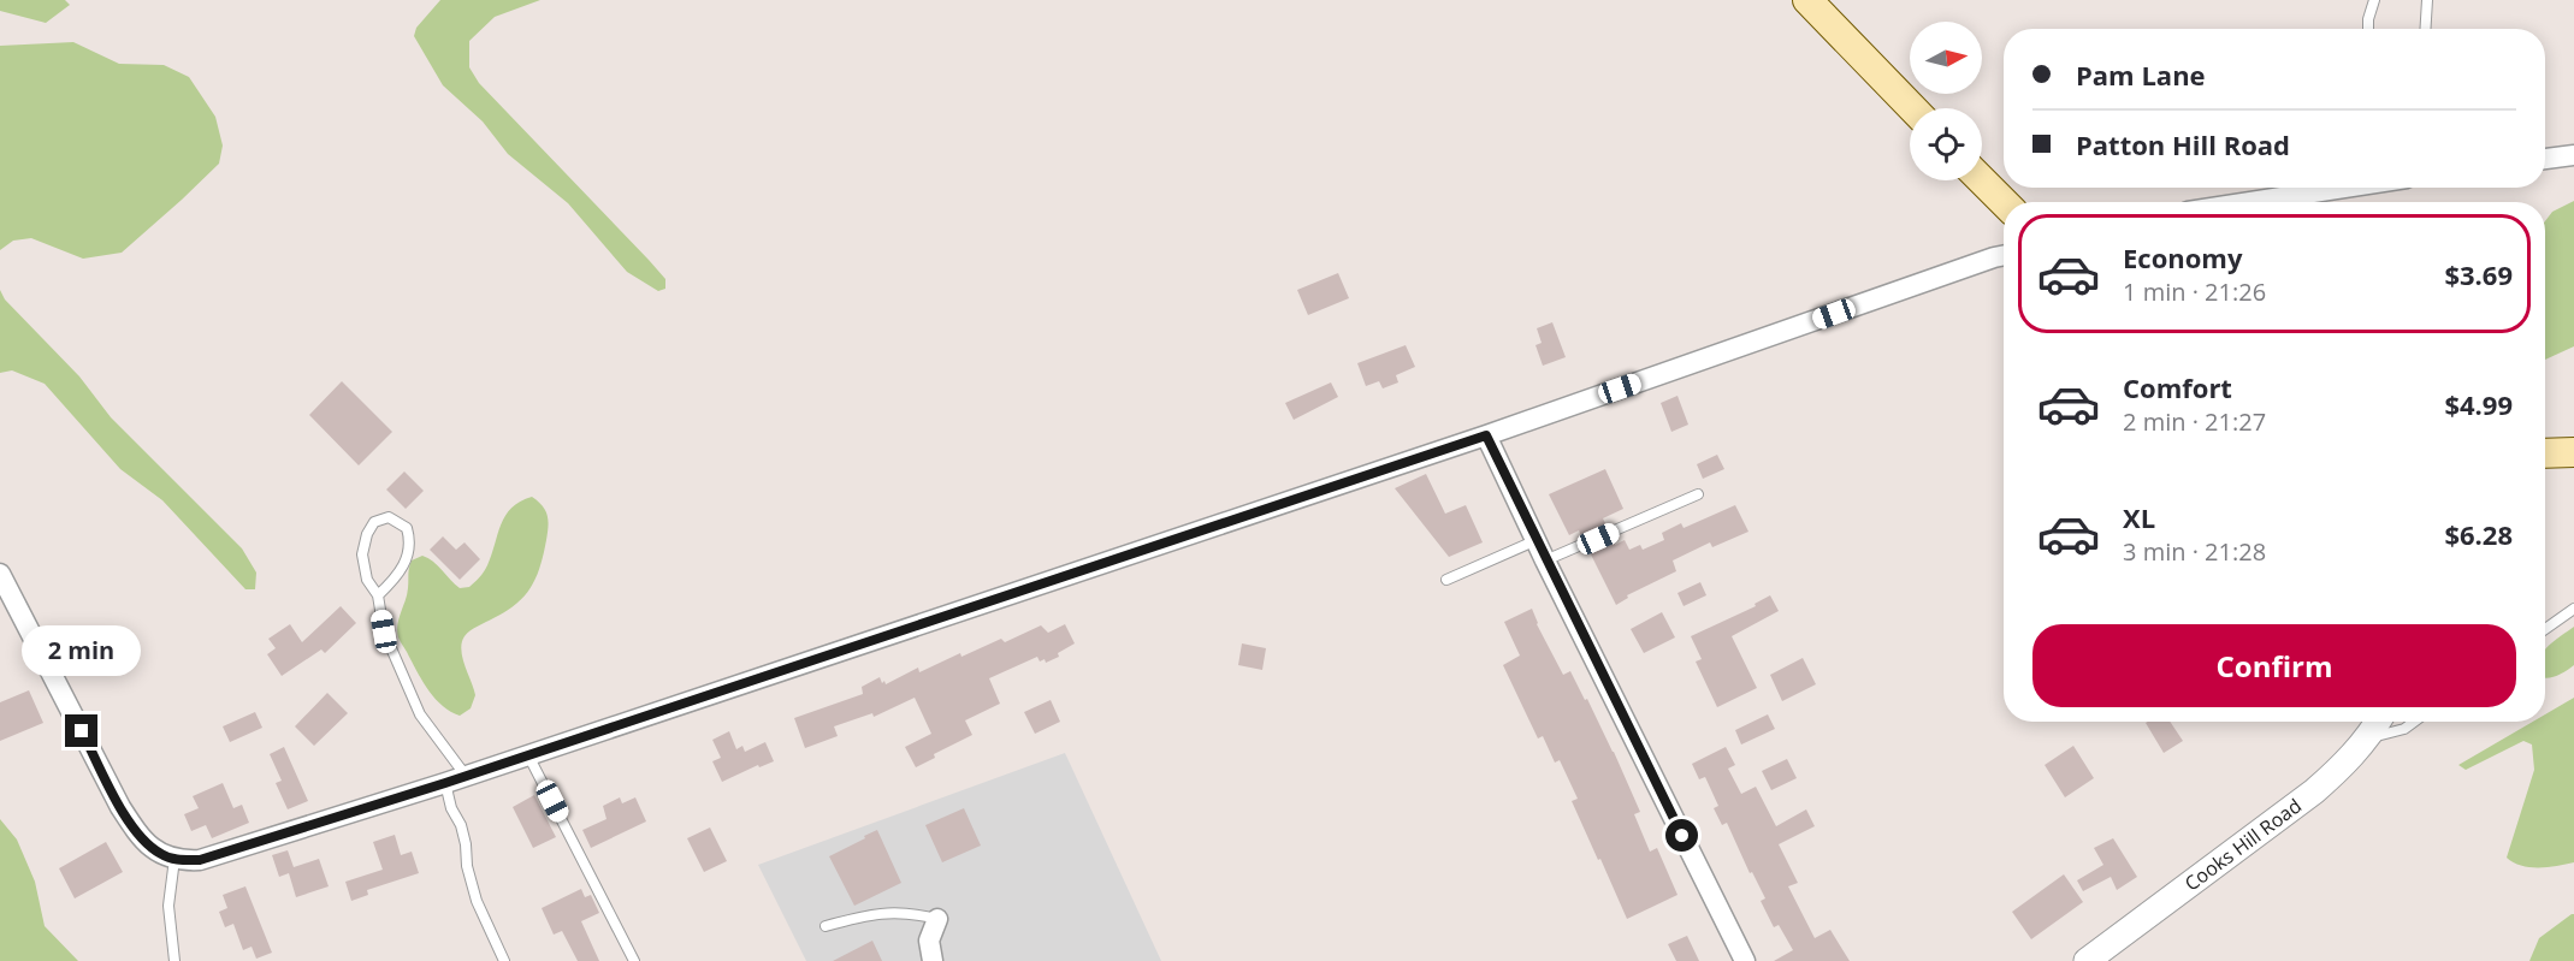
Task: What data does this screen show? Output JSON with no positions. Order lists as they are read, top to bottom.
{
  "streets": {
    "street": ["Cooks Hill Road"]
  },
  "north": "right",
  "page": {
    "banner": ["Pam Lane", "Patton Hill Road"],
    "list": [
      {
        "name": "Economy",
        "note": "1 min · 21:26",
        "value": "$3.69"
      },
      {
        "name": "Comfort",
        "note": "2 min · 21:27",
        "value": "$4.99"
      },
      {
        "name": "XL",
        "note": "3 min · 21:28",
        "value": "$6.28"
      }
    ],
    "buttons": "Confirm",
    "bubble": "2 min"
  }
}
